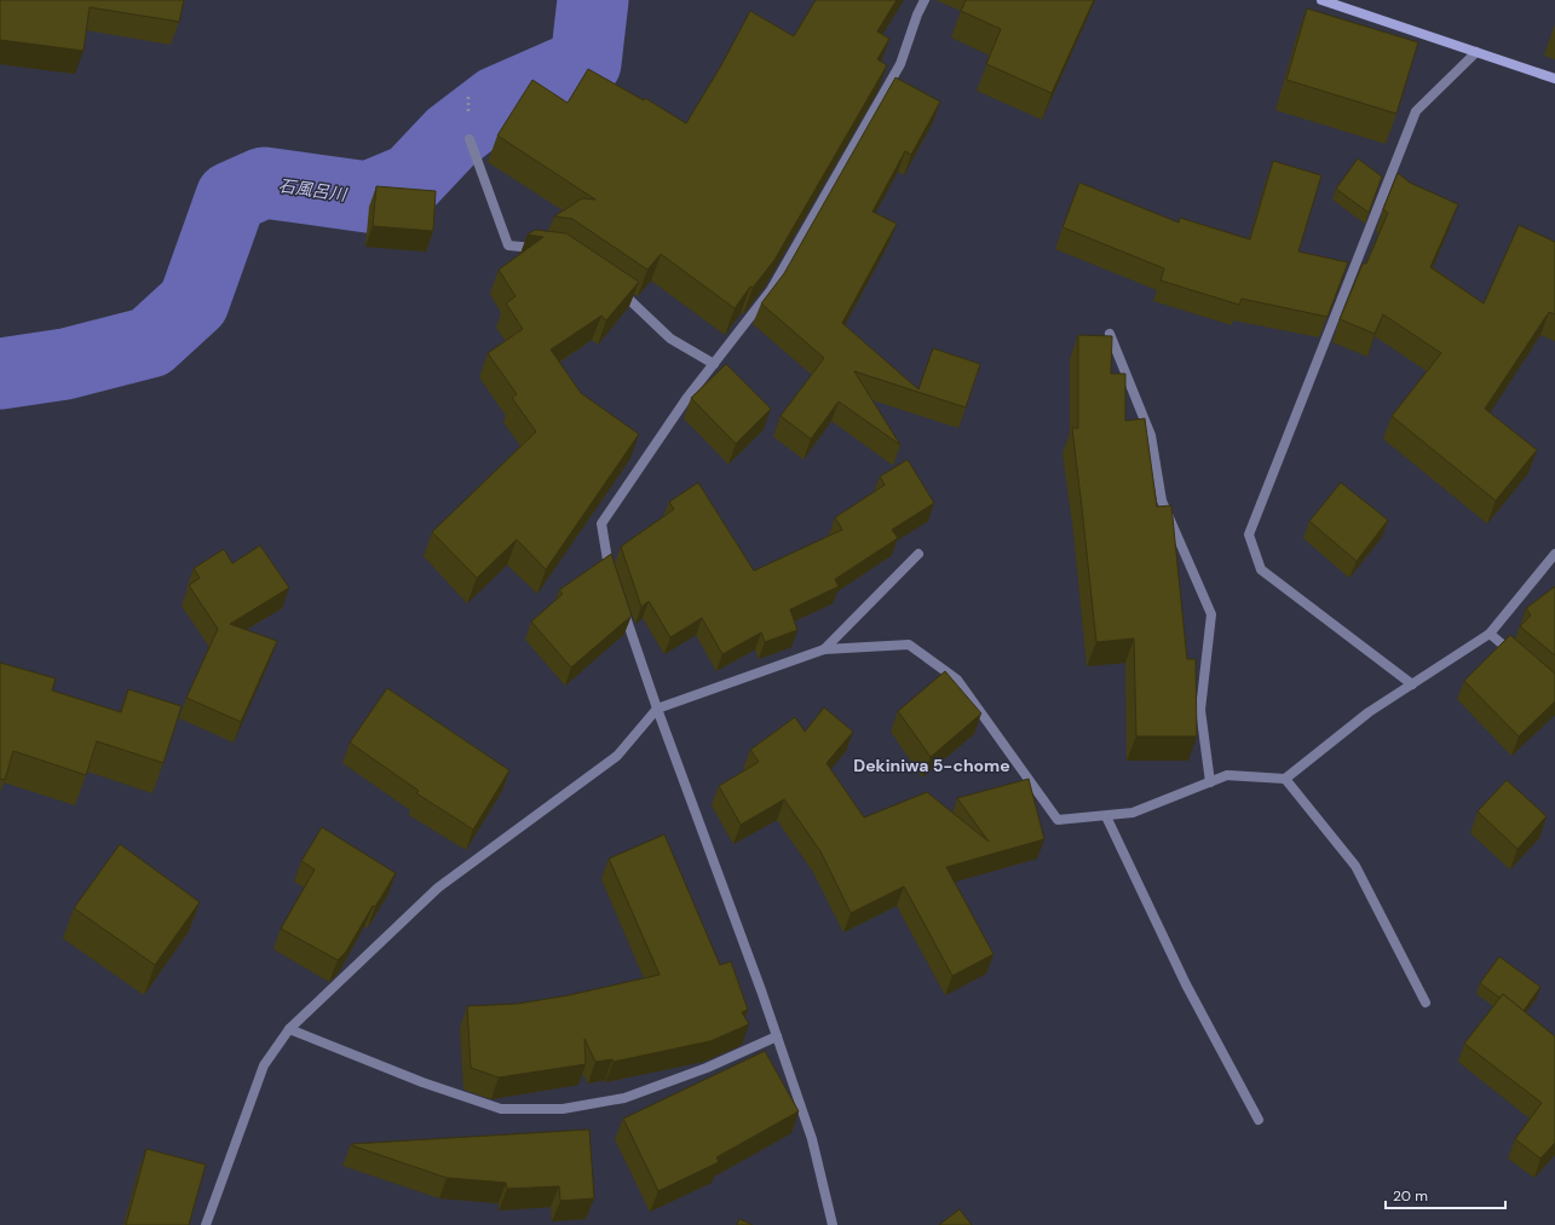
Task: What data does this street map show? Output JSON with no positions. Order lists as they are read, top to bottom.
{
  "districts": ["Dekiniwa 5-chome"],
  "water": ["石風呂川"],
  "scale_bar": "20 m"
}
